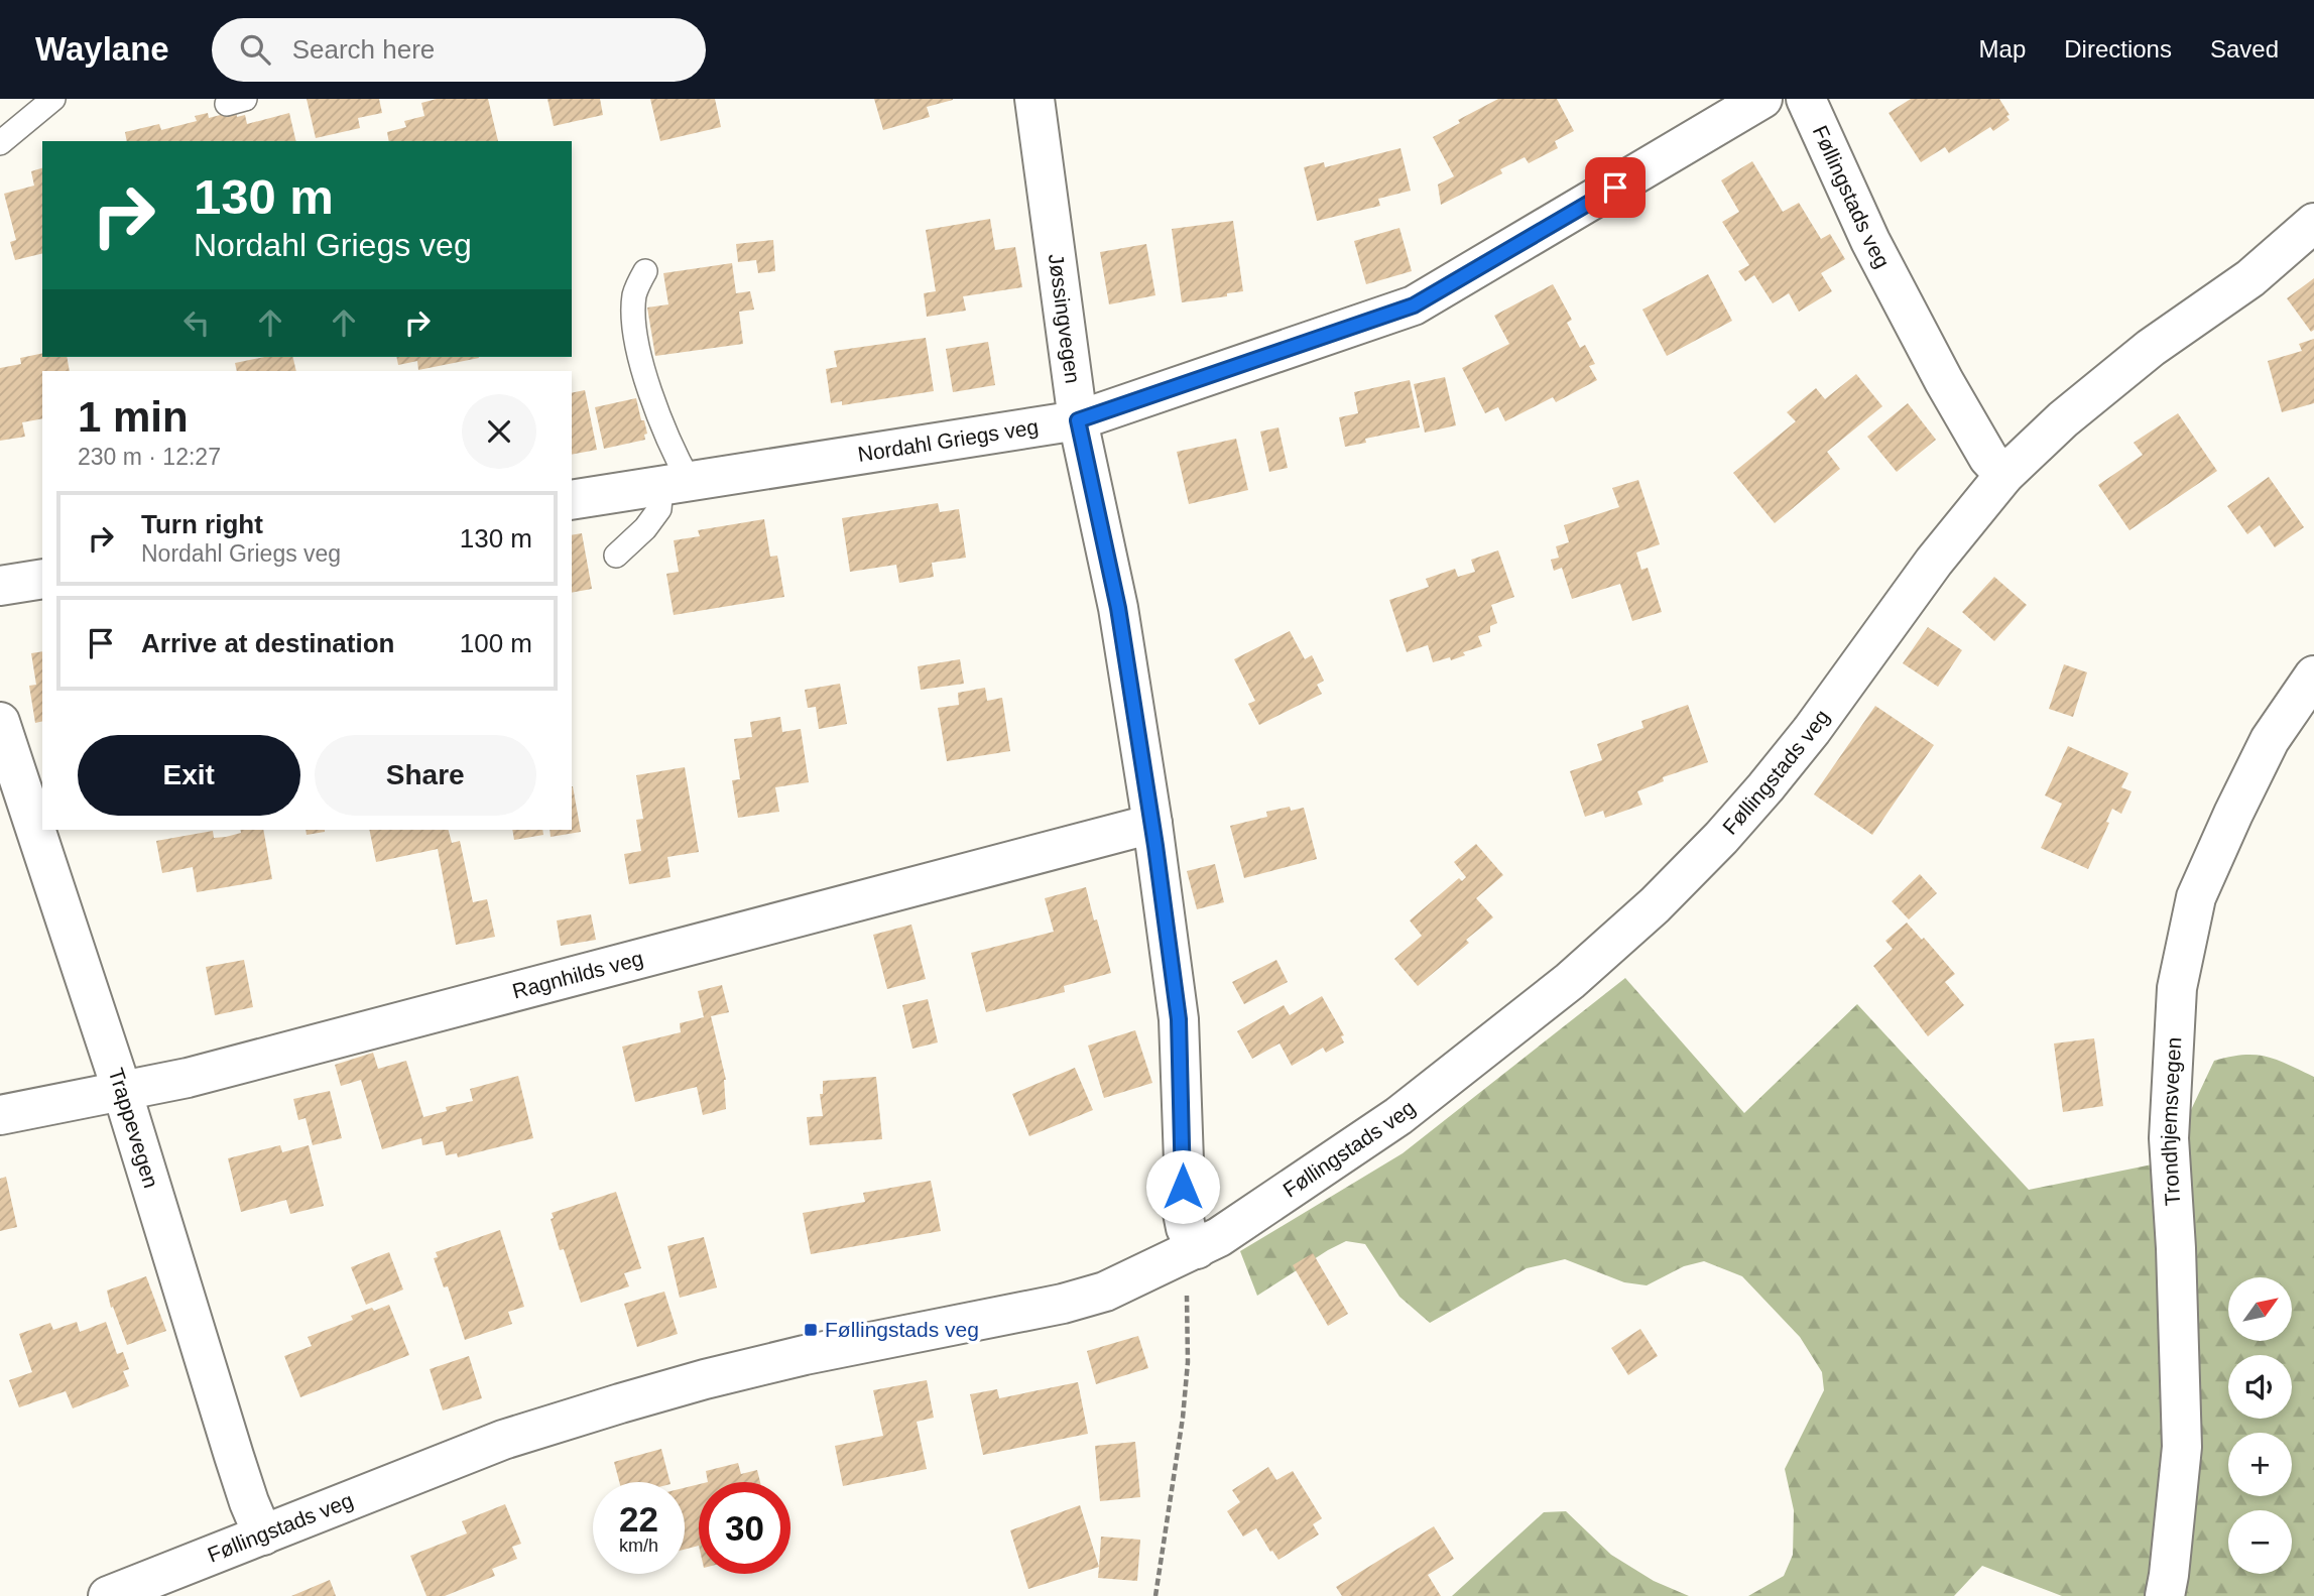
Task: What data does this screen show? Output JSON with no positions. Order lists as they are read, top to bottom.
{
  "streets": {
    "street": [
      "Føllingstads veg",
      "Jøssingvegen",
      "Nordahl Griegs veg",
      "Ragnhilds veg",
      "Trondhjemsvegen",
      "Trappevegen"
    ]
  },
  "crossings": [
    ["Føllingstads veg", "Jøssingvegen"],
    ["Føllingstads veg", "Trappevegen"],
    ["Jøssingvegen", "Nordahl Griegs veg"],
    ["Jøssingvegen", "Ragnhilds veg"],
    ["Ragnhilds veg", "Trappevegen"]
  ],
  "places": {
    "transit": ["Føllingstads veg"]
  },
  "north": "top right",
  "page": {
    "header": "Waylane",
    "search": "Search here",
    "nav": ["Map", "Directions", "Saved"],
    "turn": ["130 m", "Nordahl Griegs veg"],
    "heading": ["1 min", "230 m · 12:27"],
    "list": [
      {
        "name": "Turn right",
        "note": "Nordahl Griegs veg",
        "value": "130 m"
      },
      {
        "name": "Arrive at destination",
        "value": "100 m"
      }
    ],
    "buttons": ["Exit", "Share"],
    "map_buttons": ["+", "−"],
    "speed": "22 km/h",
    "limit": "30"
  }
}
